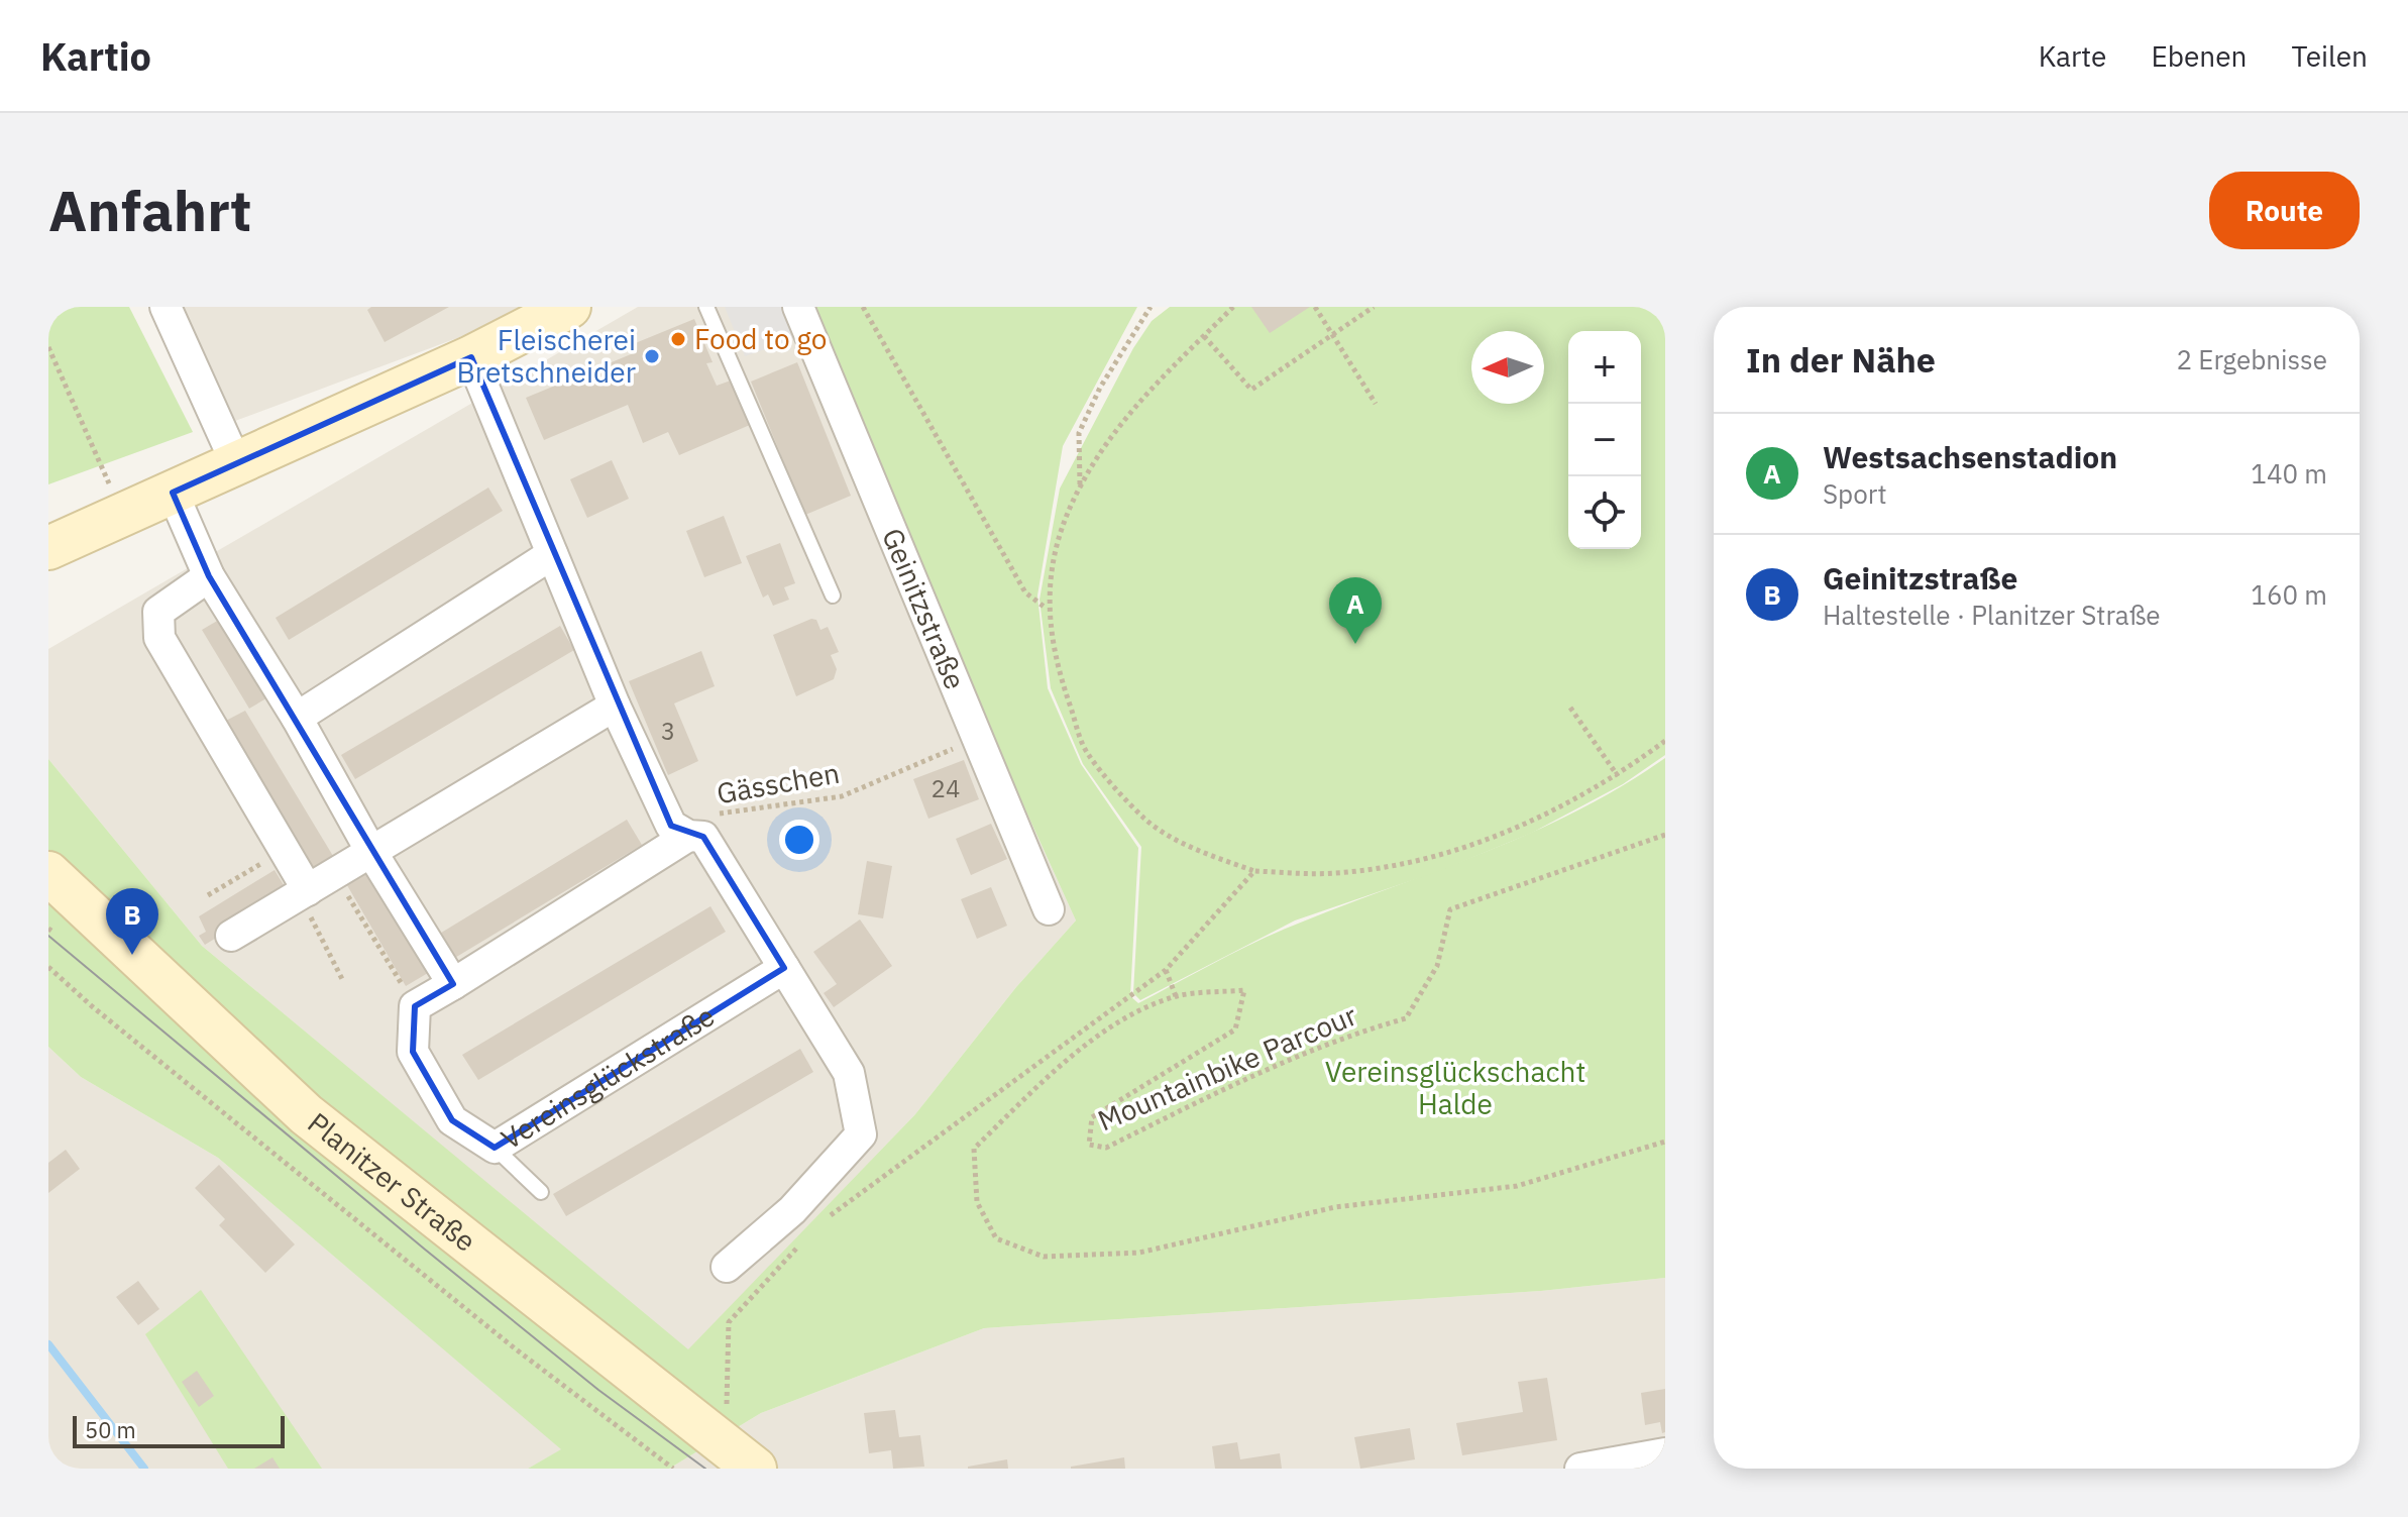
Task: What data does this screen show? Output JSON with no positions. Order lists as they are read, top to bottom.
{
  "streets": {
    "main road": ["Planitzer Straße"],
    "street": ["Geinitzstraße", "Vereinsglückstraße"],
    "path": ["Gässchen", "Mountainbike Parcour"]
  },
  "crossings": [
    ["Geinitzstraße", "Gässchen"]
  ],
  "parks": ["Vereinsglückschacht Halde"],
  "places": ["Food to go", "Fleischerei Bretschneider"],
  "house_numbers": ["3", "24"],
  "scale_bar": "50 m",
  "north": "left",
  "page": {
    "header": "Kartio",
    "nav": ["Karte", "Ebenen", "Teilen"],
    "buttons": "Route",
    "title": "Anfahrt",
    "heading": ["In der Nähe", "2 Ergebnisse"],
    "map_buttons": ["+", "−"],
    "list": [
      {
        "mark": "A",
        "name": "Westsachsenstadion",
        "note": "Sport",
        "value": "140 m"
      },
      {
        "mark": "B",
        "name": "Geinitzstraße",
        "note": "Haltestelle · Planitzer Straße",
        "value": "160 m"
      }
    ],
    "pins": ["A", "B"],
    "scale": "50 m"
  }
}
